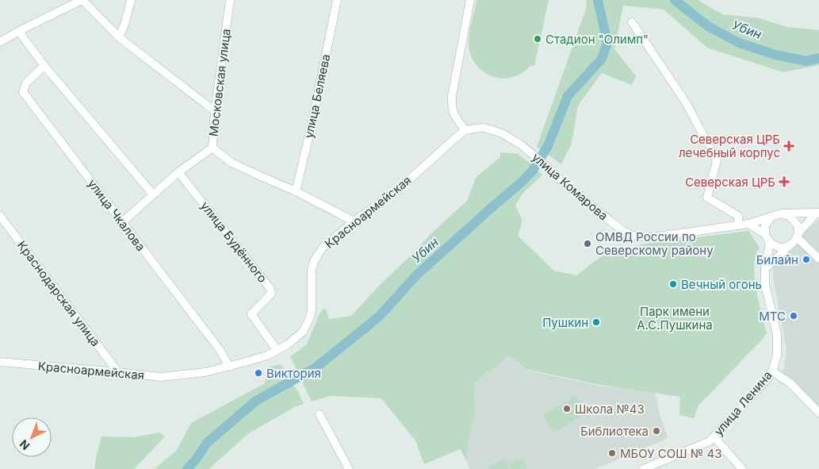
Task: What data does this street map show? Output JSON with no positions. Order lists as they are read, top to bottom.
{
  "streets": {
    "street": [
      "Московская улица",
      "улица Беляева",
      "улица Комарова",
      "Красноармейская",
      "улица Чкалова",
      "улица Будённого",
      "Краснодарская улица",
      "улица Ленина"
    ]
  },
  "crossings": [
    ["Московская улица", "улица Беляева"],
    ["Московская улица", "Красноармейская"],
    ["улица Комарова", "Красноармейская"],
    ["улица Комарова", "улица Ленина"],
    ["Красноармейская", "улица Чкалова"],
    ["Красноармейская", "улица Будённого"],
    ["Красноармейская", "Краснодарская улица"]
  ],
  "water": ["Убин"],
  "parks": ["Парк имени А.С.Пушкина"],
  "places": {
    "other": [
      "Стадион \"Олимп\"",
      "ОМВД России по Северскому району",
      "Билайн",
      "Вечный огонь",
      "МТС",
      "Пушкин",
      "Виктория",
      "Школа №43",
      "Библиотека",
      "МБОУ СОШ № 43"
    ],
    "health": ["Северская ЦРБ лечебный корпус", "Северская ЦРБ"]
  },
  "north": "bottom left"
}
